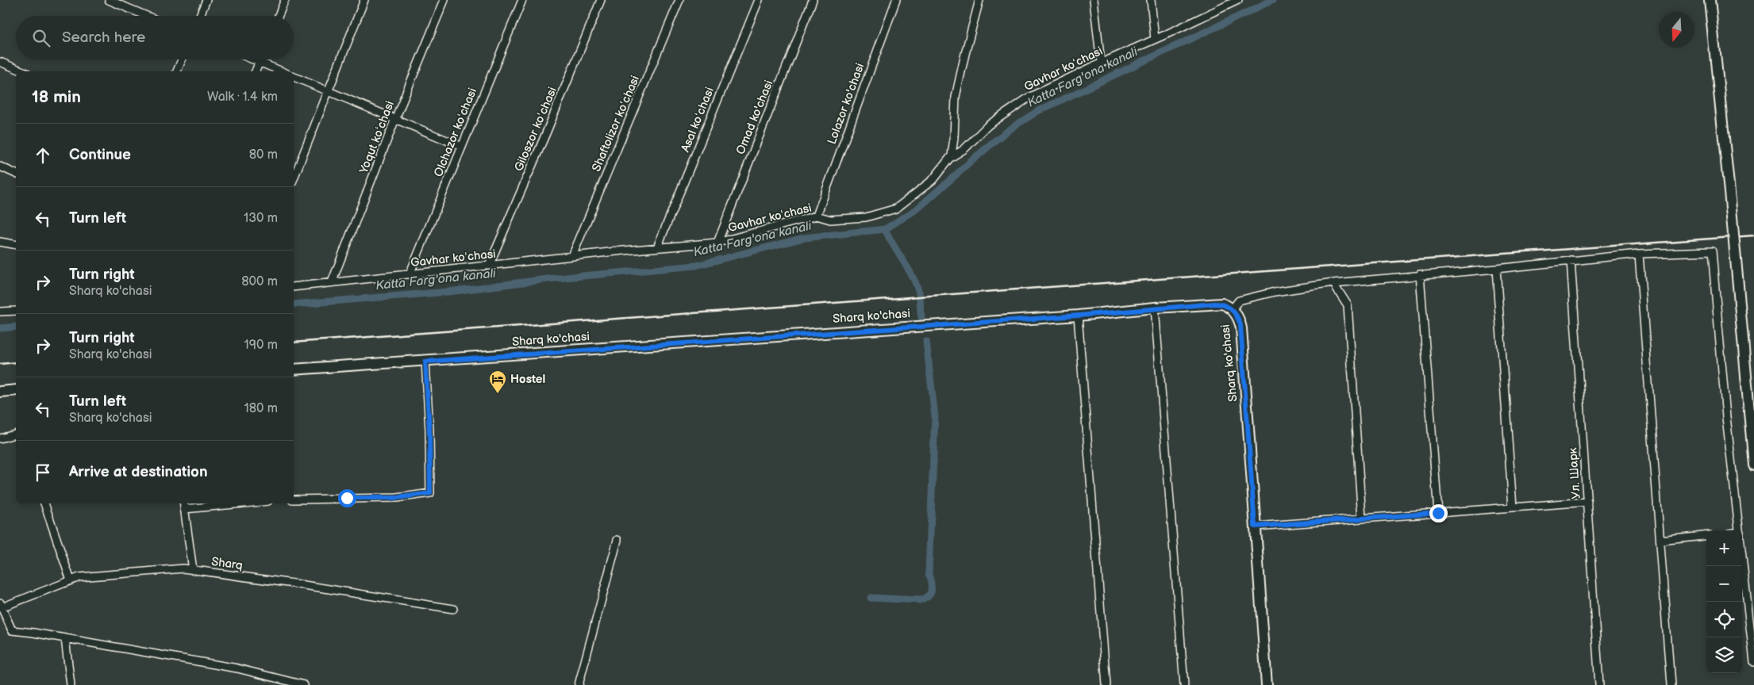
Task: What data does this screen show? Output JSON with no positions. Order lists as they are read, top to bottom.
{
  "streets": {
    "main road": ["Sharq ko'chasi"],
    "street": [
      "Gavhar koʻchasi",
      "Lolazor ko'chasi",
      "Omad ko'chasi",
      "Asal koʻchasi",
      "Shaftolizor koʻchasi",
      "Giloszor koʻchasi",
      "Olchazor koʻchasi",
      "Yoqut koʻchasi",
      "Ул. Шарк",
      "Sharq"
    ]
  },
  "crossings": [
    ["Gavhar koʻchasi", "Lolazor ko'chasi"],
    ["Gavhar koʻchasi", "Omad ko'chasi"],
    ["Gavhar koʻchasi", "Asal koʻchasi"],
    ["Gavhar koʻchasi", "Shaftolizor koʻchasi"],
    ["Gavhar koʻchasi", "Giloszor koʻchasi"],
    ["Gavhar koʻchasi", "Olchazor koʻchasi"],
    ["Gavhar koʻchasi", "Yoqut koʻchasi"]
  ],
  "water": ["Katta Farg'ona kanali"],
  "places": {
    "hotel": ["Hostel"]
  },
  "north": "bottom",
  "page": {
    "search": "Search here",
    "heading": ["18 min", "Walk · 1.4 km"],
    "list": [
      ["Continue", "80 m"],
      ["Turn left", "130 m"],
      ["Turn right", "Sharq ko'chasi", "800 m"],
      ["Turn right", "Sharq ko'chasi", "190 m"],
      ["Turn left", "Sharq ko'chasi", "180 m"],
      "Arrive at destination"
    ],
    "map_buttons": ["+", "−"]
  }
}
